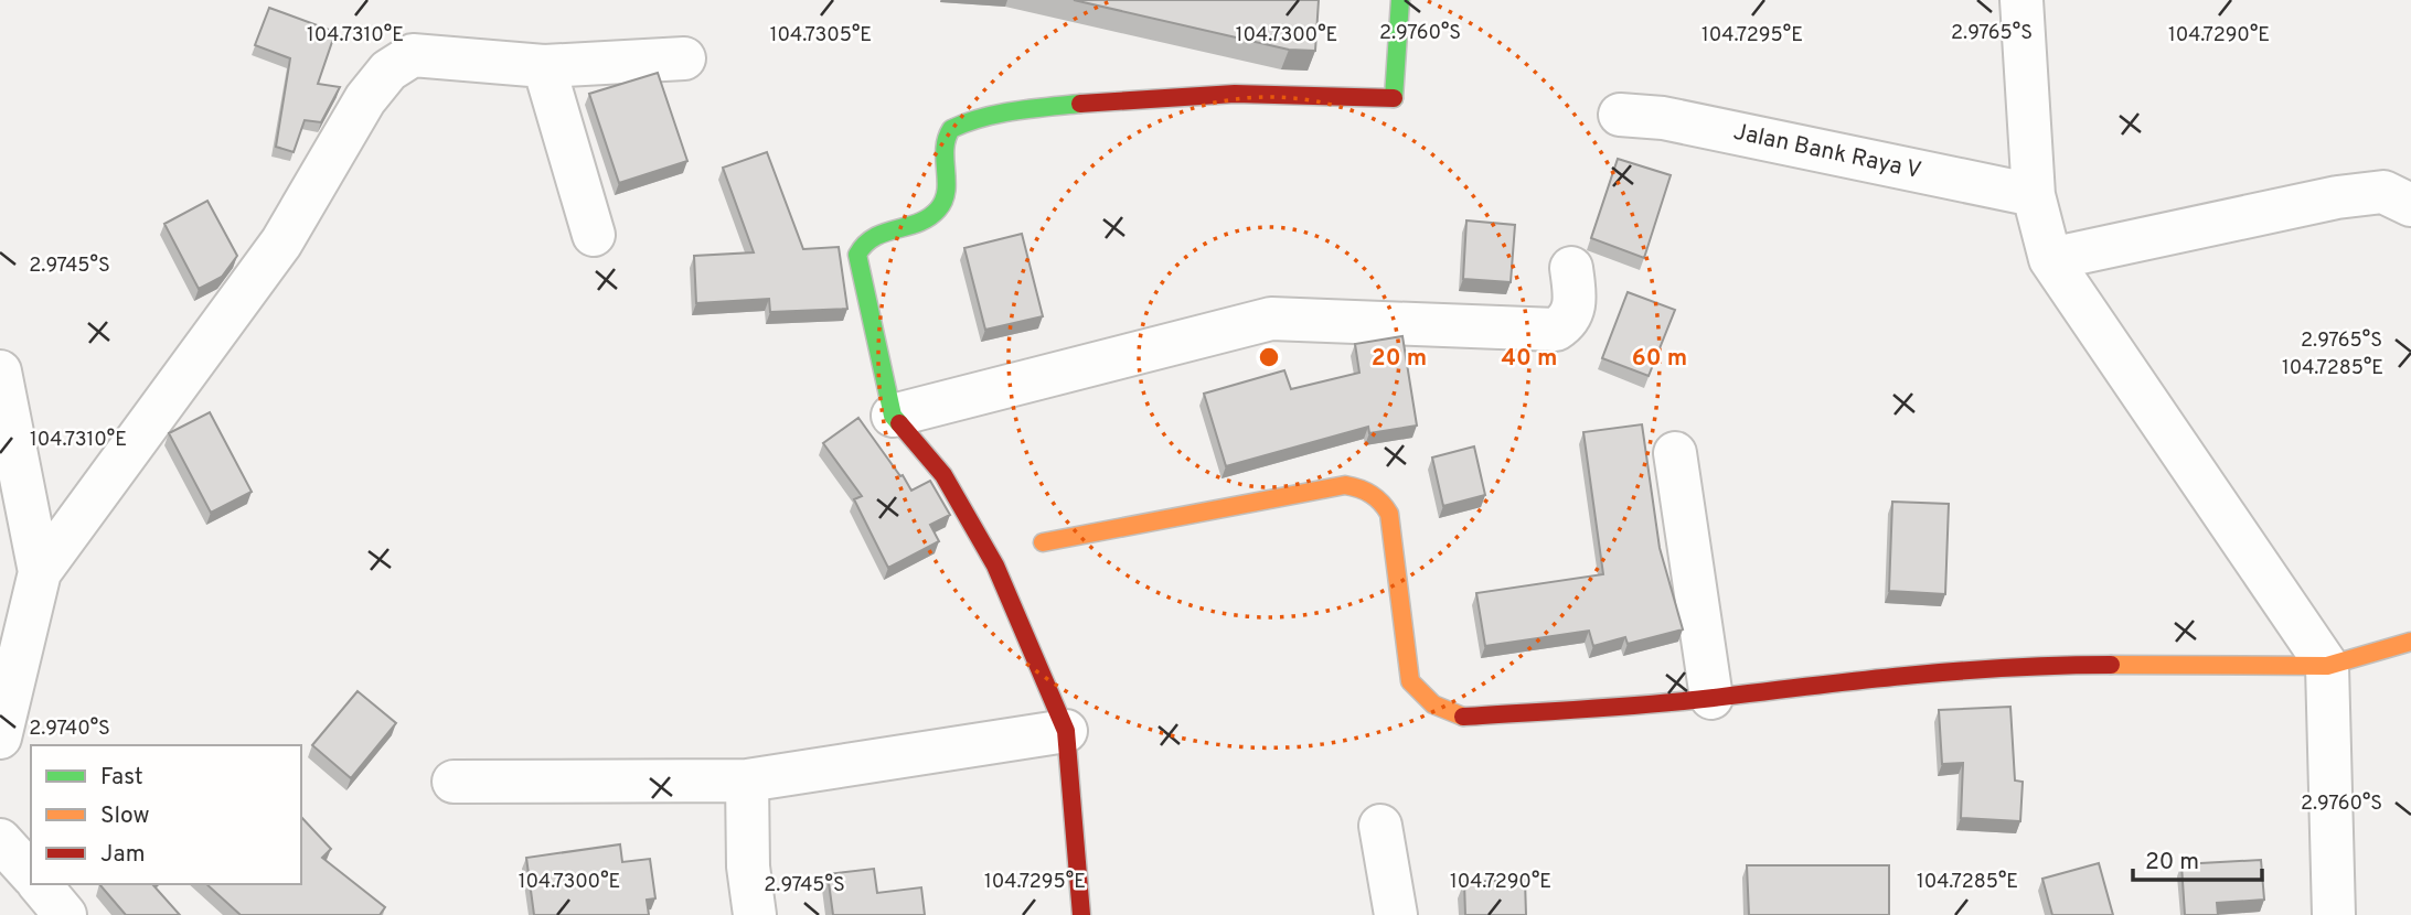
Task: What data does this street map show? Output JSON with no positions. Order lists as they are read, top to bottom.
{
  "streets": {
    "street": ["Jalan Bank Raya V"]
  },
  "legend": ["Fast", "Slow", "Jam"],
  "scale_bar": "20 m",
  "coordinates": [
    "2.9760°S",
    "2.9765°S",
    "104.7310°E",
    "104.7305°E",
    "104.7300°E",
    "104.7295°E",
    "104.7290°E",
    "2.9745°S",
    "104.7285°E",
    "2.9740°S"
  ],
  "rings": ["20 m", "40 m", "60 m"]
}
